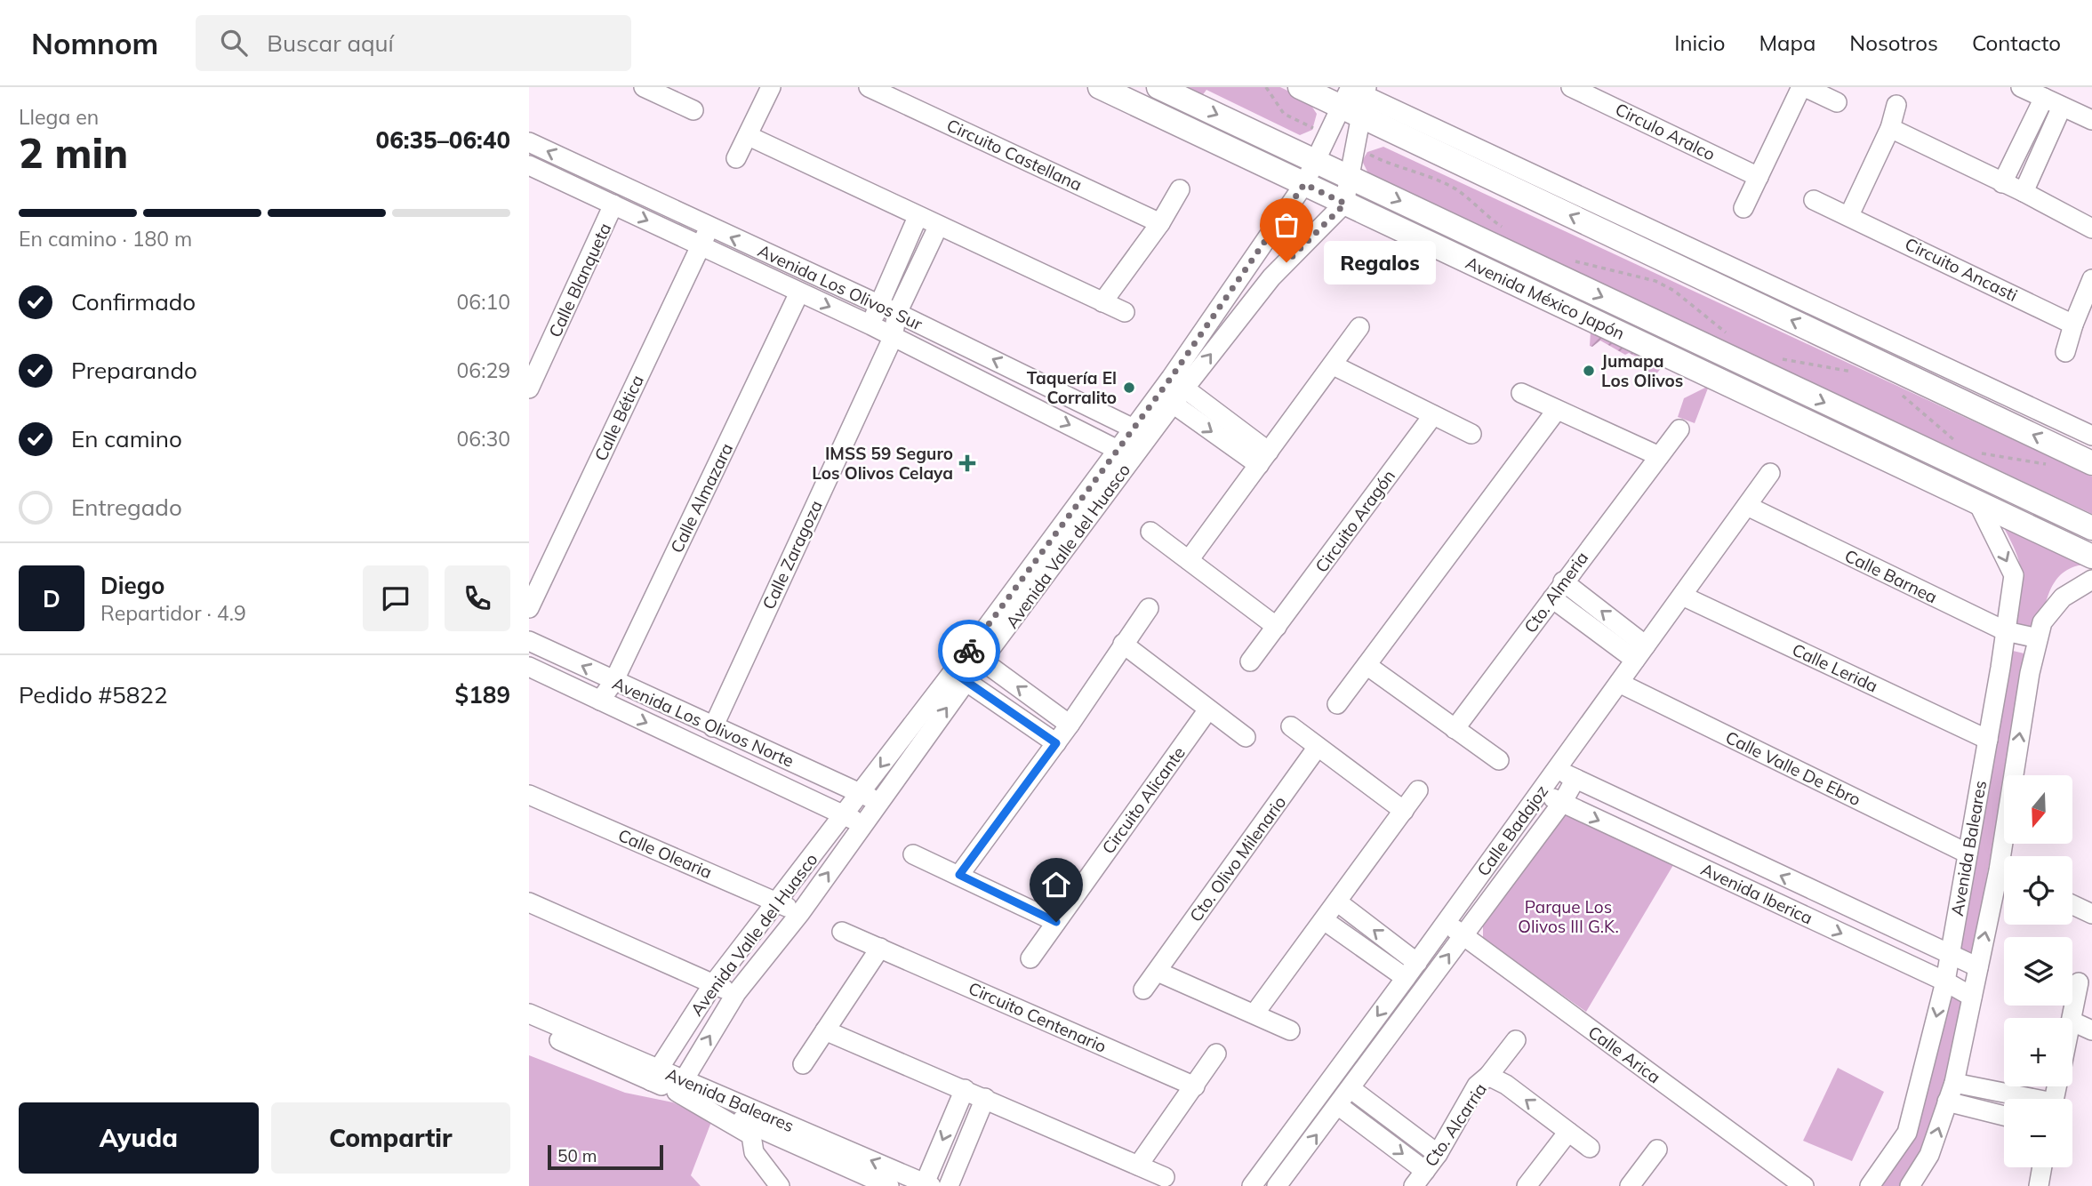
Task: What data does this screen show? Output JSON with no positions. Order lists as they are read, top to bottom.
{
  "streets": {
    "street": [
      "Circulo Aralco",
      "Circuito Castellana",
      "Circuito Ancasti",
      "Calle Blanqueta",
      "Avenida Los Olivos Sur",
      "Avenida México Japón",
      "Calle Bética",
      "Calle Almazara",
      "Circuito Aragón",
      "Avenida Valle del Huasco",
      "Calle Zaragoza",
      "Calle Barnea",
      "Cto. Almeria",
      "Calle Lerida",
      "Avenida Los Olivos Norte",
      "Calle Valle De Ebro",
      "Circuito Alicante",
      "Calle Badajoz",
      "Avenida Baleares",
      "Calle Olearia",
      "Cto. Olivo Milenario",
      "Avenida Iberica",
      "Circuito Centenario",
      "Calle Arica",
      "Cto. Alcarria"
    ]
  },
  "crossings": [
    ["Calle Blanqueta", "Avenida Los Olivos Sur"],
    ["Avenida Los Olivos Sur", "Calle Bética"],
    ["Avenida Los Olivos Sur", "Calle Almazara"],
    ["Avenida Los Olivos Sur", "Avenida Valle del Huasco"],
    ["Avenida Los Olivos Sur", "Calle Zaragoza"],
    ["Avenida México Japón", "Avenida Valle del Huasco"],
    ["Avenida México Japón", "Avenida Baleares"],
    ["Calle Almazara", "Avenida Los Olivos Norte"],
    ["Avenida Valle del Huasco", "Avenida Los Olivos Norte"],
    ["Avenida Valle del Huasco", "Avenida Baleares"],
    ["Avenida Valle del Huasco", "Calle Olearia"],
    ["Calle Zaragoza", "Avenida Los Olivos Norte"],
    ["Calle Barnea", "Calle Badajoz"],
    ["Calle Barnea", "Avenida Baleares"],
    ["Calle Lerida", "Calle Badajoz"],
    ["Calle Lerida", "Avenida Baleares"],
    ["Calle Valle De Ebro", "Calle Badajoz"],
    ["Calle Valle De Ebro", "Avenida Baleares"],
    ["Calle Badajoz", "Avenida Iberica"],
    ["Calle Badajoz", "Calle Arica"],
    ["Avenida Baleares", "Avenida Iberica"]
  ],
  "one_way": ["Cto. Alcarria"],
  "parks": ["Parque Los Olivos III G.K."],
  "places": {
    "other": ["Regalos", "Jumapa Los Olivos", "Taquería El Corralito"],
    "health": ["IMSS 59 Seguro Los Olivos Celaya"]
  },
  "scale_bar": "50 m",
  "north": "bottom",
  "page": {
    "header": "Nomnom",
    "search": "Buscar aquí",
    "nav": [
      "Inicio",
      "Mapa",
      "Nosotros",
      "Contacto"
    ],
    "heading": ["2 min", "Llega en", "06:35–06:40"],
    "panel": [
      "Diego",
      "Repartidor · 4.9",
      "Pedido #5822",
      "$189"
    ],
    "bar": "En camino · 180 m",
    "bubble": "Regalos",
    "list": [
      ["Confirmado", "06:10"],
      ["Preparando", "06:29"],
      ["En camino", "06:30"],
      "Entregado"
    ],
    "round": "D",
    "map_buttons": ["+", "−"],
    "buttons": ["Ayuda", "Compartir"],
    "scale": "50 m"
  }
}
